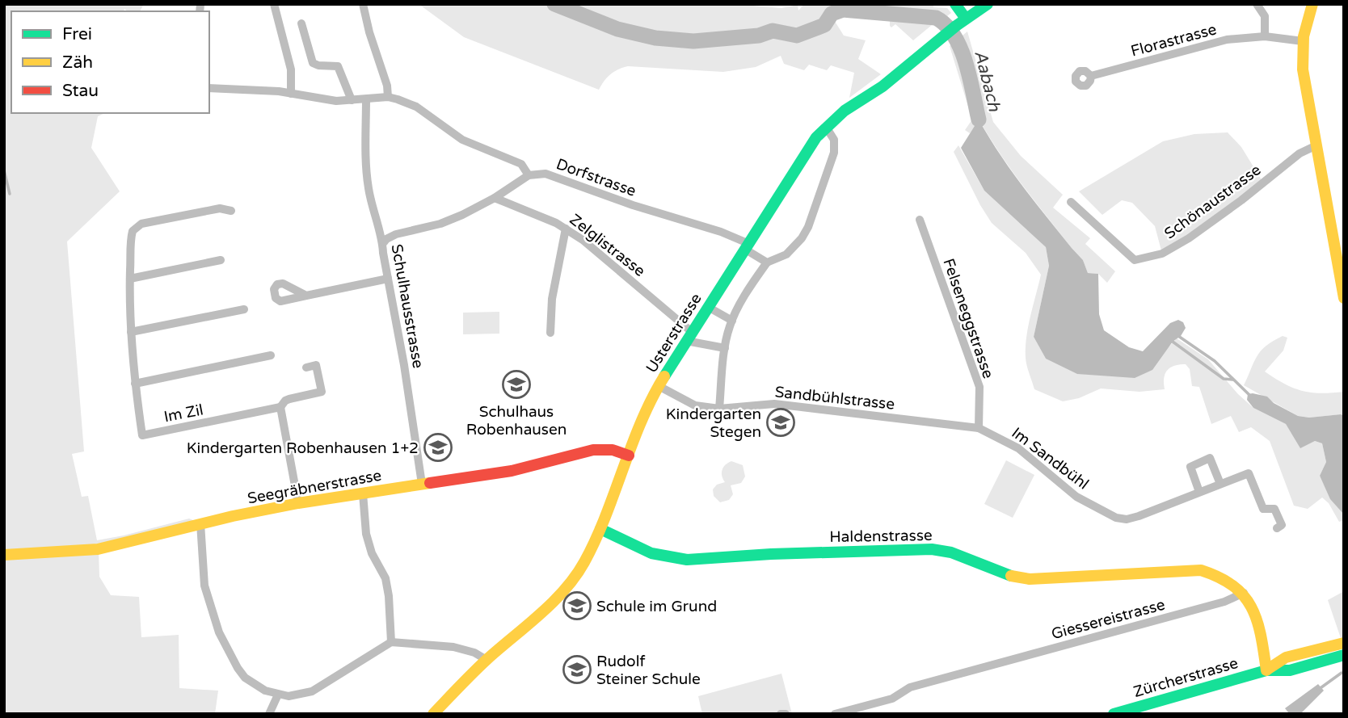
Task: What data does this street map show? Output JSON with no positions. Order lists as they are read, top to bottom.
{
  "streets": {
    "main road": [
      "Usterstrasse",
      "Seegräbnerstrasse",
      "Haldenstrasse",
      "Zürcherstrasse"
    ],
    "street": [
      "Florastrasse",
      "Dorfstrasse",
      "Schönaustrasse",
      "Zelglistrasse",
      "Schulhausstrasse",
      "Felseneggstrasse",
      "Sandbühlstrasse",
      "Im Zil",
      "Im Sandbühl",
      "Giessereistrasse"
    ]
  },
  "crossings": [
    ["Dorfstrasse", "Usterstrasse"],
    ["Zelglistrasse", "Usterstrasse"],
    ["Schulhausstrasse", "Seegräbnerstrasse"],
    ["Felseneggstrasse", "Sandbühlstrasse"],
    ["Felseneggstrasse", "Im Sandbühl"],
    ["Usterstrasse", "Sandbühlstrasse"],
    ["Usterstrasse", "Seegräbnerstrasse"],
    ["Usterstrasse", "Haldenstrasse"],
    ["Sandbühlstrasse", "Im Sandbühl"],
    ["Haldenstrasse", "Giessereistrasse"],
    ["Haldenstrasse", "Zürcherstrasse"]
  ],
  "water": ["Aabach"],
  "places": {
    "school or university": [
      "Schulhaus Robenhausen",
      "Kindergarten Stegen",
      "Kindergarten Robenhausen 1+2",
      "Schule im Grund",
      "Rudolf Steiner Schule"
    ]
  },
  "legend": ["Frei", "Zäh", "Stau"]
}
